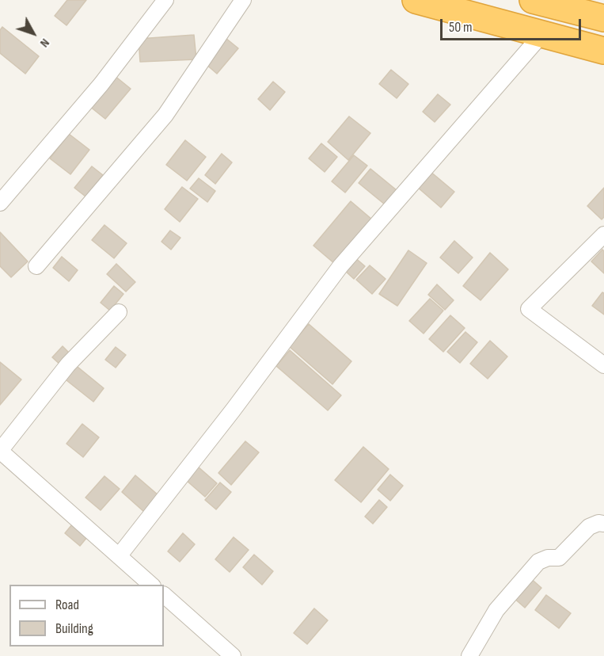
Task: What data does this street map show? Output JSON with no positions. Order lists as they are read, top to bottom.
{
  "legend": ["Road", "Building"],
  "scale_bar": "50 m",
  "north": "bottom right"
}
